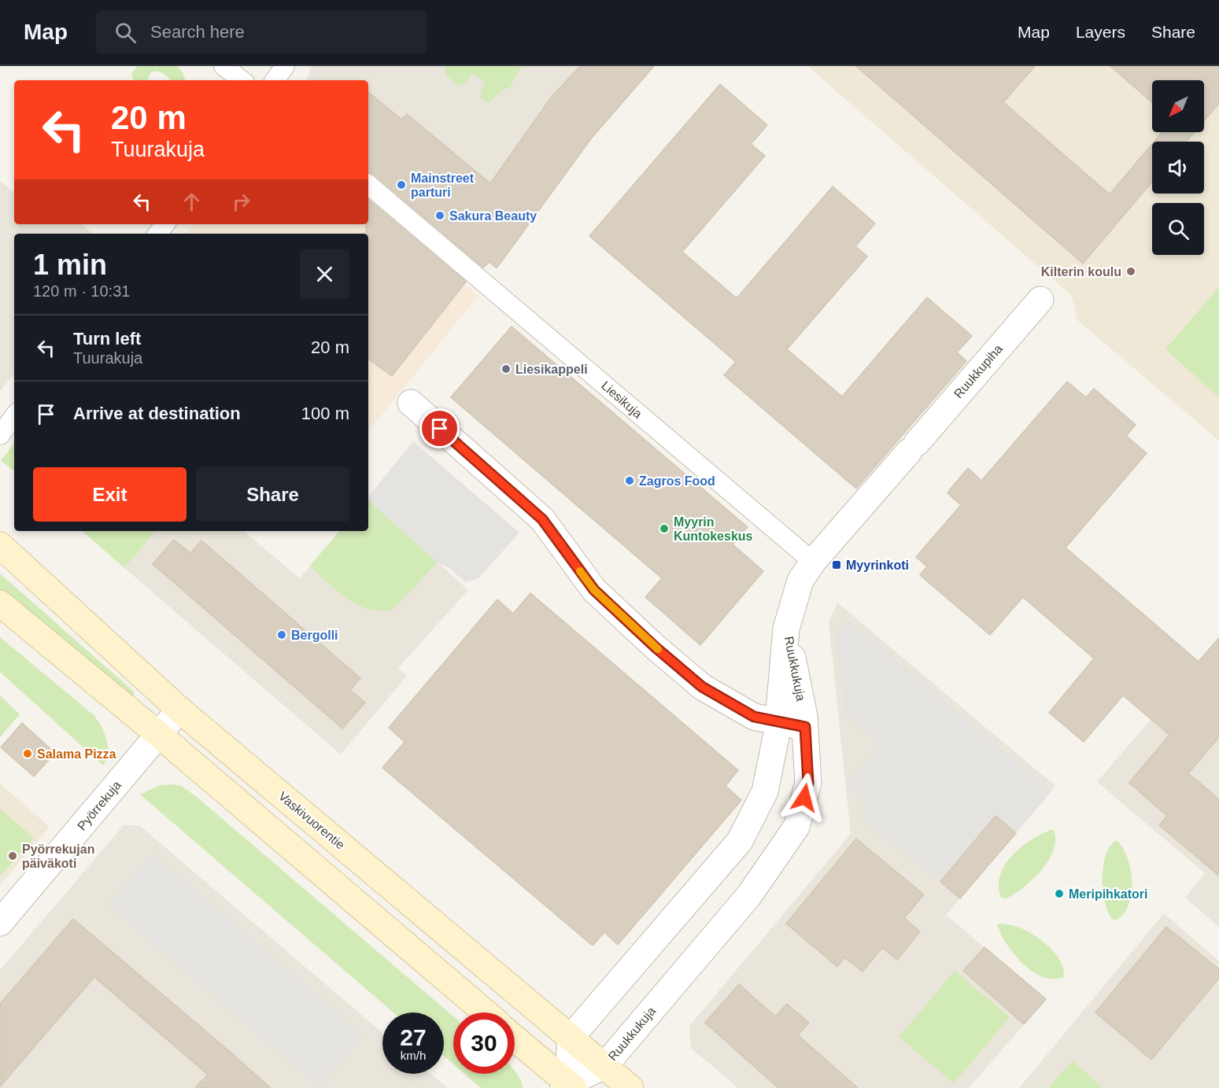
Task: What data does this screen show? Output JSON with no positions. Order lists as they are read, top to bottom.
{
  "streets": {
    "main road": ["Vaskivuorentie"],
    "street": [
      "Ruukkupiha",
      "Liesikuja",
      "Ruukkukuja",
      "Pyörrekuja"
    ]
  },
  "crossings": [
    ["Ruukkupiha", "Ruukkukuja"],
    ["Liesikuja", "Ruukkukuja"],
    ["Ruukkukuja", "Vaskivuorentie"],
    ["Pyörrekuja", "Vaskivuorentie"]
  ],
  "places": {
    "other": [
      "Mainstreet parturi",
      "Sakura Beauty",
      "Kilterin koulu",
      "Liesikappeli",
      "Zagros Food",
      "Myyrin Kuntokeskus",
      "Bergolli",
      "Salama Pizza",
      "Pyörrekujan päiväkoti",
      "Meripihkatori"
    ],
    "transit": ["Myyrinkoti"]
  },
  "north": "bottom left",
  "page": {
    "header": "Map",
    "search": "Search here",
    "nav": ["Map", "Layers", "Share"],
    "turn": ["20 m", "Tuurakuja"],
    "heading": ["1 min", "120 m · 10:31"],
    "list": [
      {
        "name": "Turn left",
        "note": "Tuurakuja",
        "value": "20 m"
      },
      {
        "name": "Arrive at destination",
        "value": "100 m"
      }
    ],
    "buttons": ["Exit", "Share"],
    "speed": "27 km/h",
    "limit": "30"
  }
}
